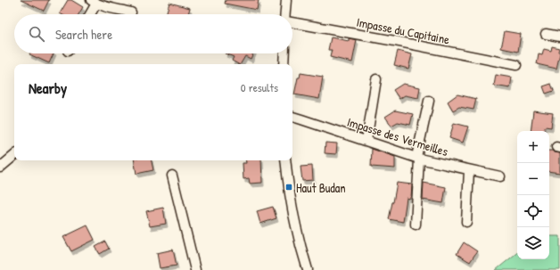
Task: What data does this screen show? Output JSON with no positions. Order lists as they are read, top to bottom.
{
  "streets": {
    "street": ["Impasse du Capitaine", "Impasse des Vermeilles"]
  },
  "places": {
    "transit": ["Haut Budan"]
  },
  "page": {
    "search": "Search here",
    "heading": ["Nearby", "0 results"],
    "map_buttons": ["+", "−"]
  }
}
